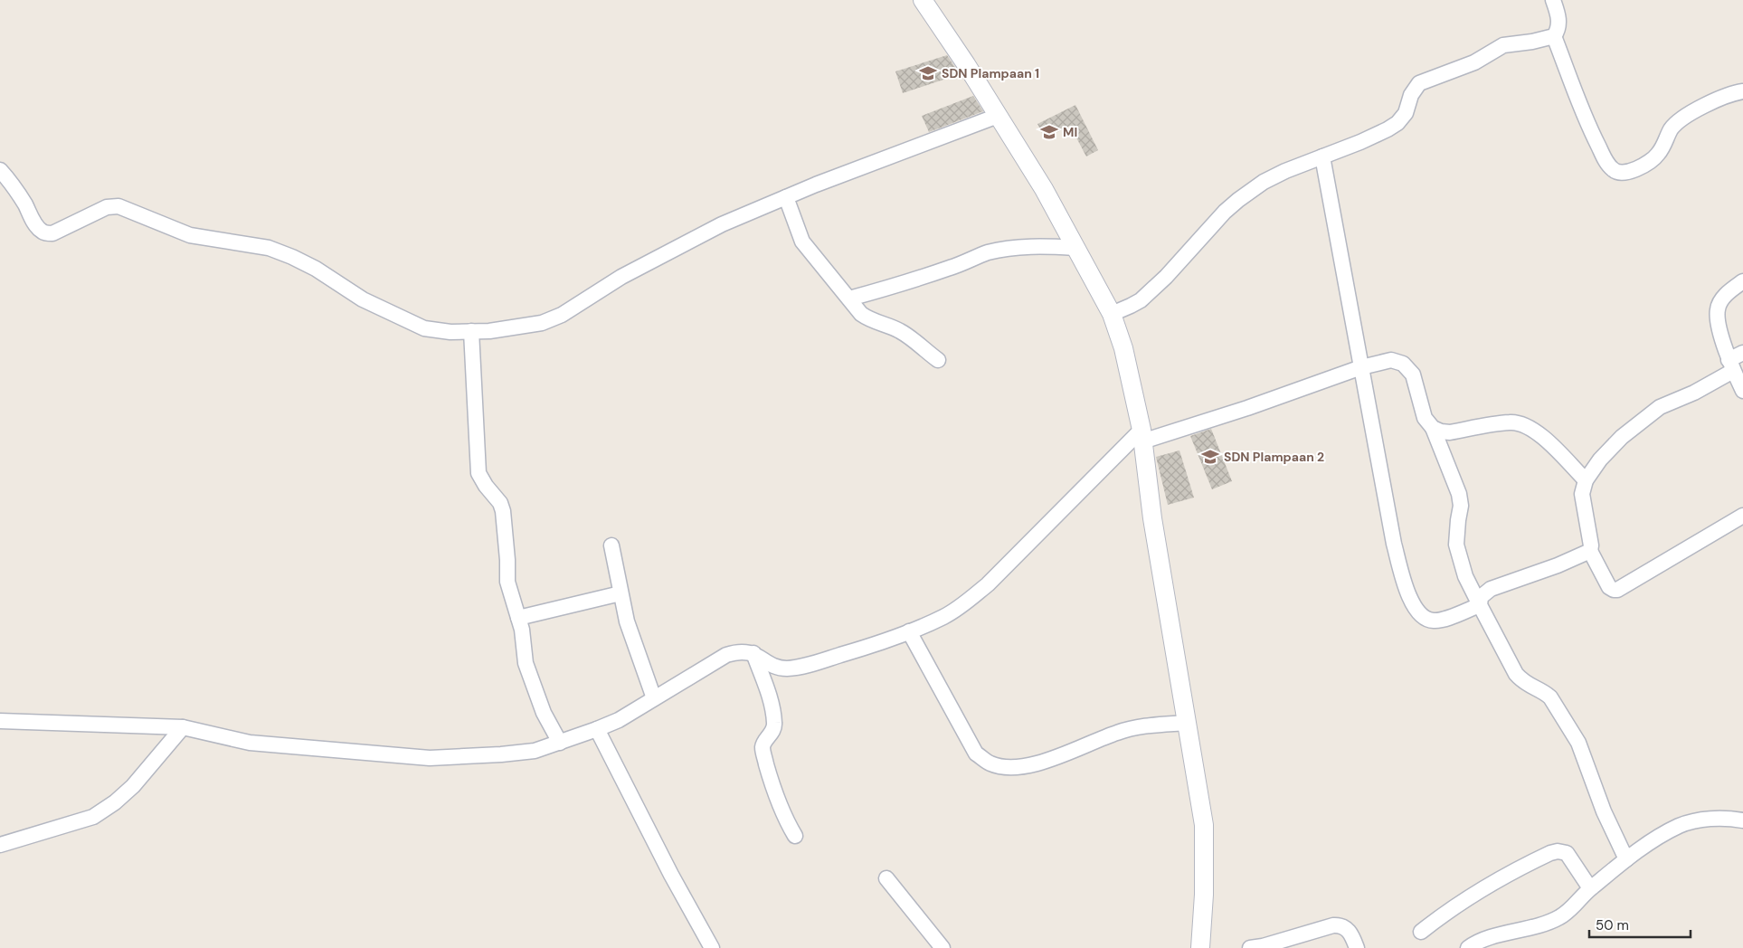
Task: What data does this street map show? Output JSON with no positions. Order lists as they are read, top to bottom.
{
  "places": {
    "school or university": ["SDN Plampaan 1", "MI", "SDN Plampaan 2"]
  },
  "scale_bar": "50 m"
}
